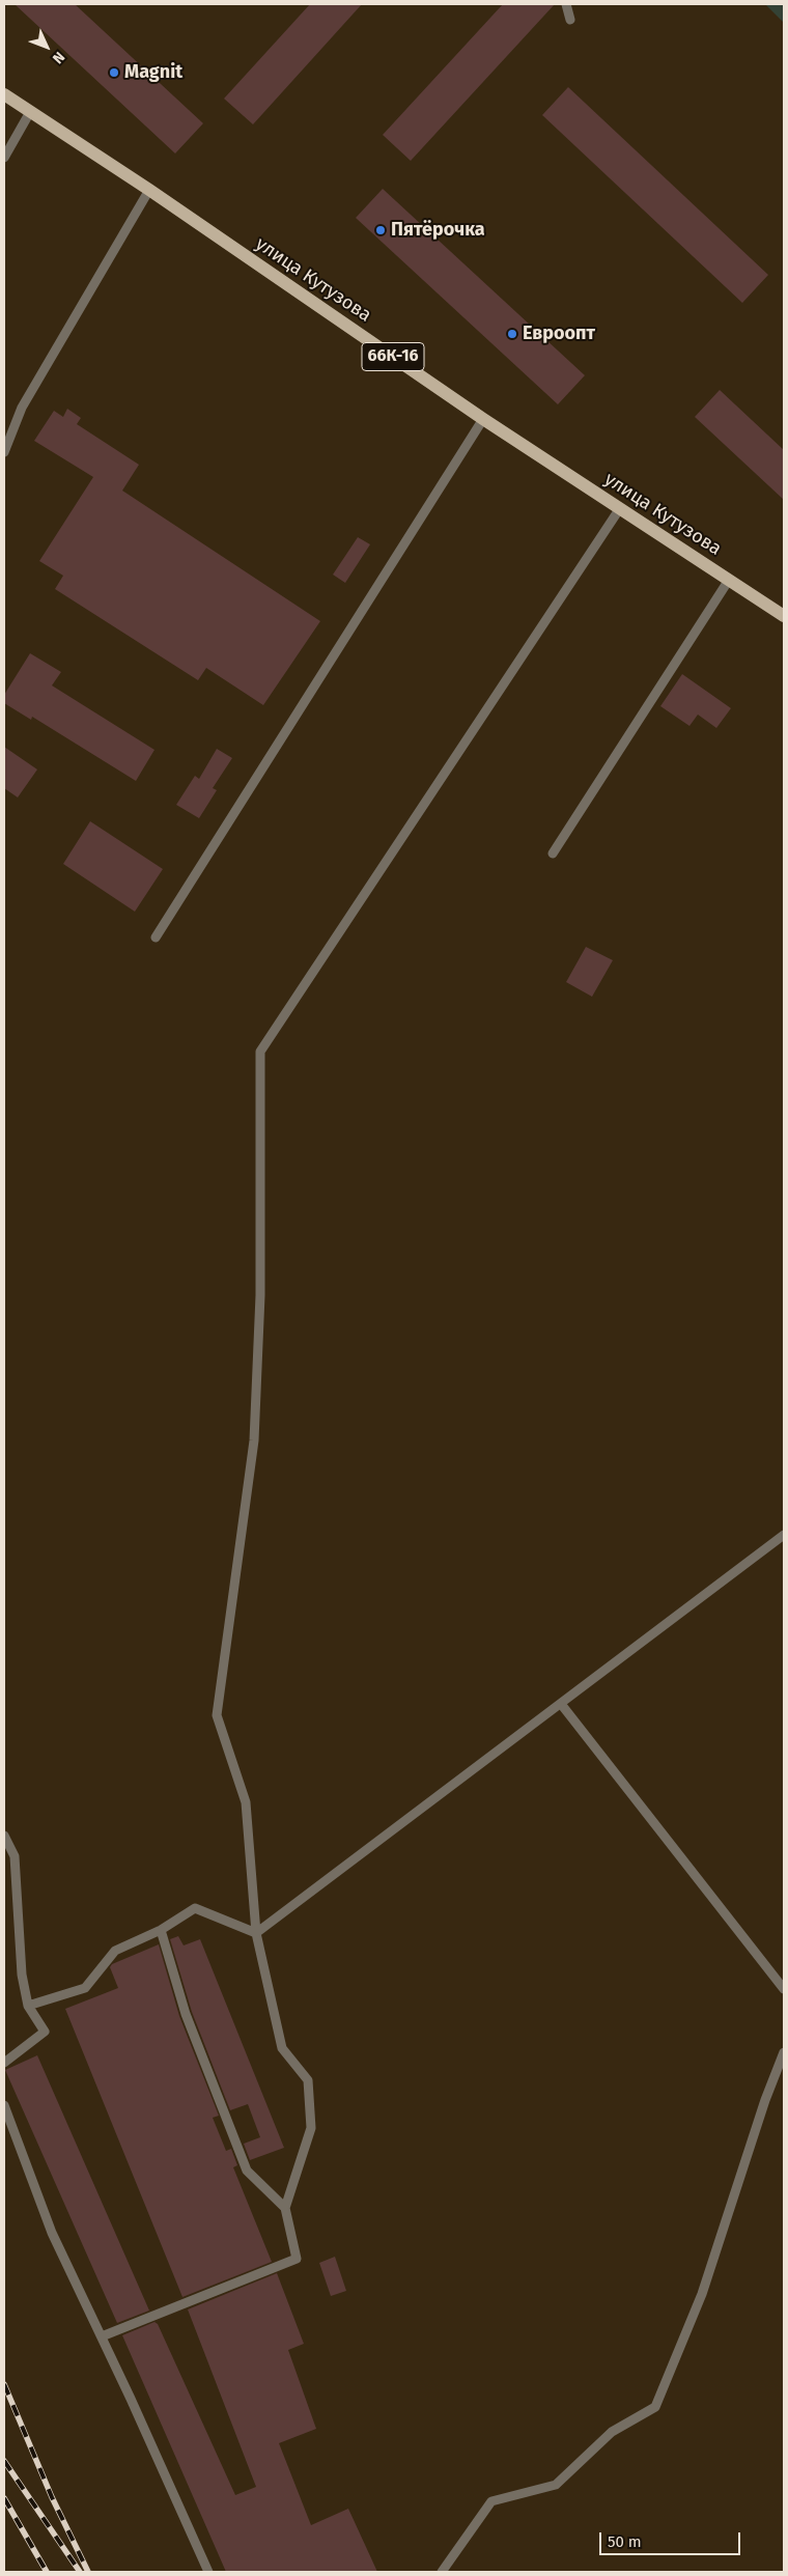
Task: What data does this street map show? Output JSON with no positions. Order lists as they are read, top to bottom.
{
  "streets": {
    "main road": ["улица Кутузова", "66К-16"]
  },
  "places": ["Magnit", "Пятёрочка", "Евроопт"],
  "scale_bar": "50 m",
  "north": "bottom right"
}
